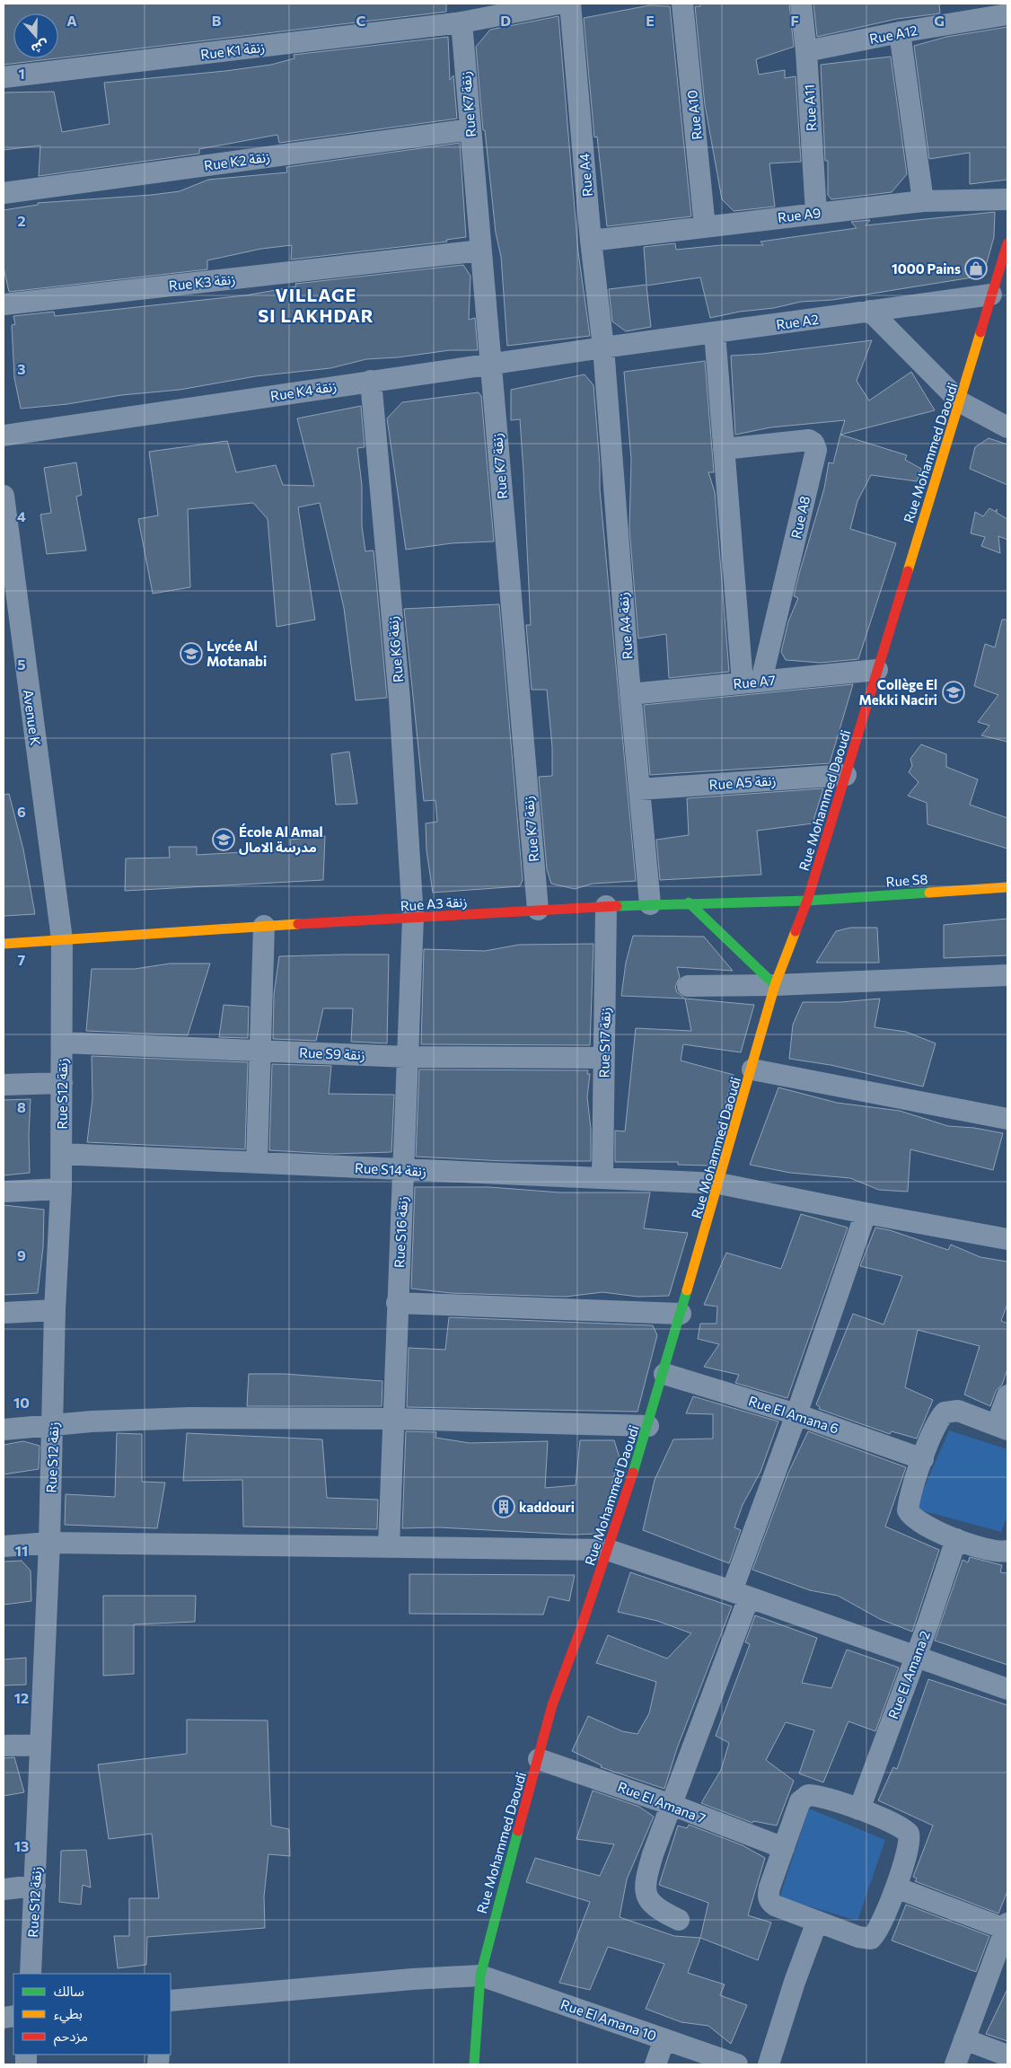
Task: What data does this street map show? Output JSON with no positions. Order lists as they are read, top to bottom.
{
  "streets": {
    "street": [
      "Rue A12",
      "Rue K1 زنقة",
      "Rue K7 زنقة",
      "Rue A11",
      "Rue A10",
      "Rue K2 زنقة",
      "Rue A4",
      "Rue A9",
      "Rue K3 زنقة",
      "Rue A2",
      "Rue K4 زنقة",
      "Rue Mohammed Daoudi",
      "Rue A8",
      "Rue A4 زنقة",
      "Rue K6 زنقة",
      "Rue A7",
      "Avenue K",
      "Rue A5 زنقة",
      "Rue S8",
      "Rue A3 زنقة",
      "Rue S17 زنقة",
      "Rue S9 زنقة",
      "Rue S12 زنقة",
      "Rue S14 زنقة",
      "Rue S16 زنقة",
      "Rue El Amana 6",
      "Rue El Amana 2",
      "Rue El Amana 7",
      "Rue El Amana 10"
    ]
  },
  "crossings": [
    ["Rue A12", "Rue A11"],
    ["Rue K1 زنقة", "Rue K7 زنقة"],
    ["Rue K7 زنقة", "Rue K2 زنقة"],
    ["Rue K7 زنقة", "Rue K3 زنقة"],
    ["Rue K7 زنقة", "Rue K4 زنقة"],
    ["Rue K7 زنقة", "Rue A3 زنقة"],
    ["Rue A11", "Rue A9"],
    ["Rue A10", "Rue A9"],
    ["Rue A4", "Rue A9"],
    ["Rue A4", "Rue A2"],
    ["Rue A4", "Rue K4 زنقة"],
    ["Rue A4", "Rue A4 زنقة"],
    ["Rue A2", "Rue K4 زنقة"],
    ["Rue A2", "Rue Mohammed Daoudi"],
    ["Rue A2", "Rue A4 زنقة"],
    ["Rue K4 زنقة", "Rue A4 زنقة"],
    ["Rue K4 زنقة", "Rue K6 زنقة"],
    ["Rue Mohammed Daoudi", "Rue A7"],
    ["Rue Mohammed Daoudi", "Rue A5 زنقة"],
    ["Rue Mohammed Daoudi", "Rue S8"],
    ["Rue Mohammed Daoudi", "Rue A3 زنقة"],
    ["Rue Mohammed Daoudi", "Rue S14 زنقة"],
    ["Rue Mohammed Daoudi", "Rue El Amana 6"],
    ["Rue Mohammed Daoudi", "Rue El Amana 7"],
    ["Rue Mohammed Daoudi", "Rue El Amana 10"],
    ["Rue A8", "Rue A7"],
    ["Rue A4 زنقة", "Rue A7"],
    ["Rue A4 زنقة", "Rue A5 زنقة"],
    ["Rue A4 زنقة", "Rue A3 زنقة"],
    ["Rue K6 زنقة", "Rue A3 زنقة"],
    ["Rue K6 زنقة", "Rue S16 زنقة"],
    ["Avenue K", "Rue A3 زنقة"],
    ["Avenue K", "Rue S12 زنقة"],
    ["Rue S8", "Rue A3 زنقة"],
    ["Rue A3 زنقة", "Rue S17 زنقة"],
    ["Rue A3 زنقة", "Rue S12 زنقة"],
    ["Rue A3 زنقة", "Rue S16 زنقة"],
    ["Rue S17 زنقة", "Rue S9 زنقة"],
    ["Rue S17 زنقة", "Rue S14 زنقة"],
    ["Rue S9 زنقة", "Rue S12 زنقة"],
    ["Rue S9 زنقة", "Rue S16 زنقة"],
    ["Rue S12 زنقة", "Rue S14 زنقة"],
    ["Rue S14 زنقة", "Rue S16 زنقة"],
    ["Rue El Amana 2", "Rue El Amana 7"]
  ],
  "districts": ["VILLAGE SI LAKHDAR"],
  "places": {
    "shop": ["1000 Pains"],
    "school or university": ["Lycée Al Motanabi", "Collège El Mekki Naciri", "École Al Amal مدرسة الامال"],
    "building": ["kaddouri"]
  },
  "legend": ["سالك", "بطيء", "مزدحم"],
  "north": "bottom",
  "grid": {
    "columns": [
      "A",
      "B",
      "C",
      "D",
      "E",
      "F",
      "G"
    ],
    "rows": [
      "1",
      "2",
      "3",
      "4",
      "5",
      "6",
      "7",
      "8",
      "9",
      "10",
      "11",
      "12",
      "13"
    ]
  }
}
